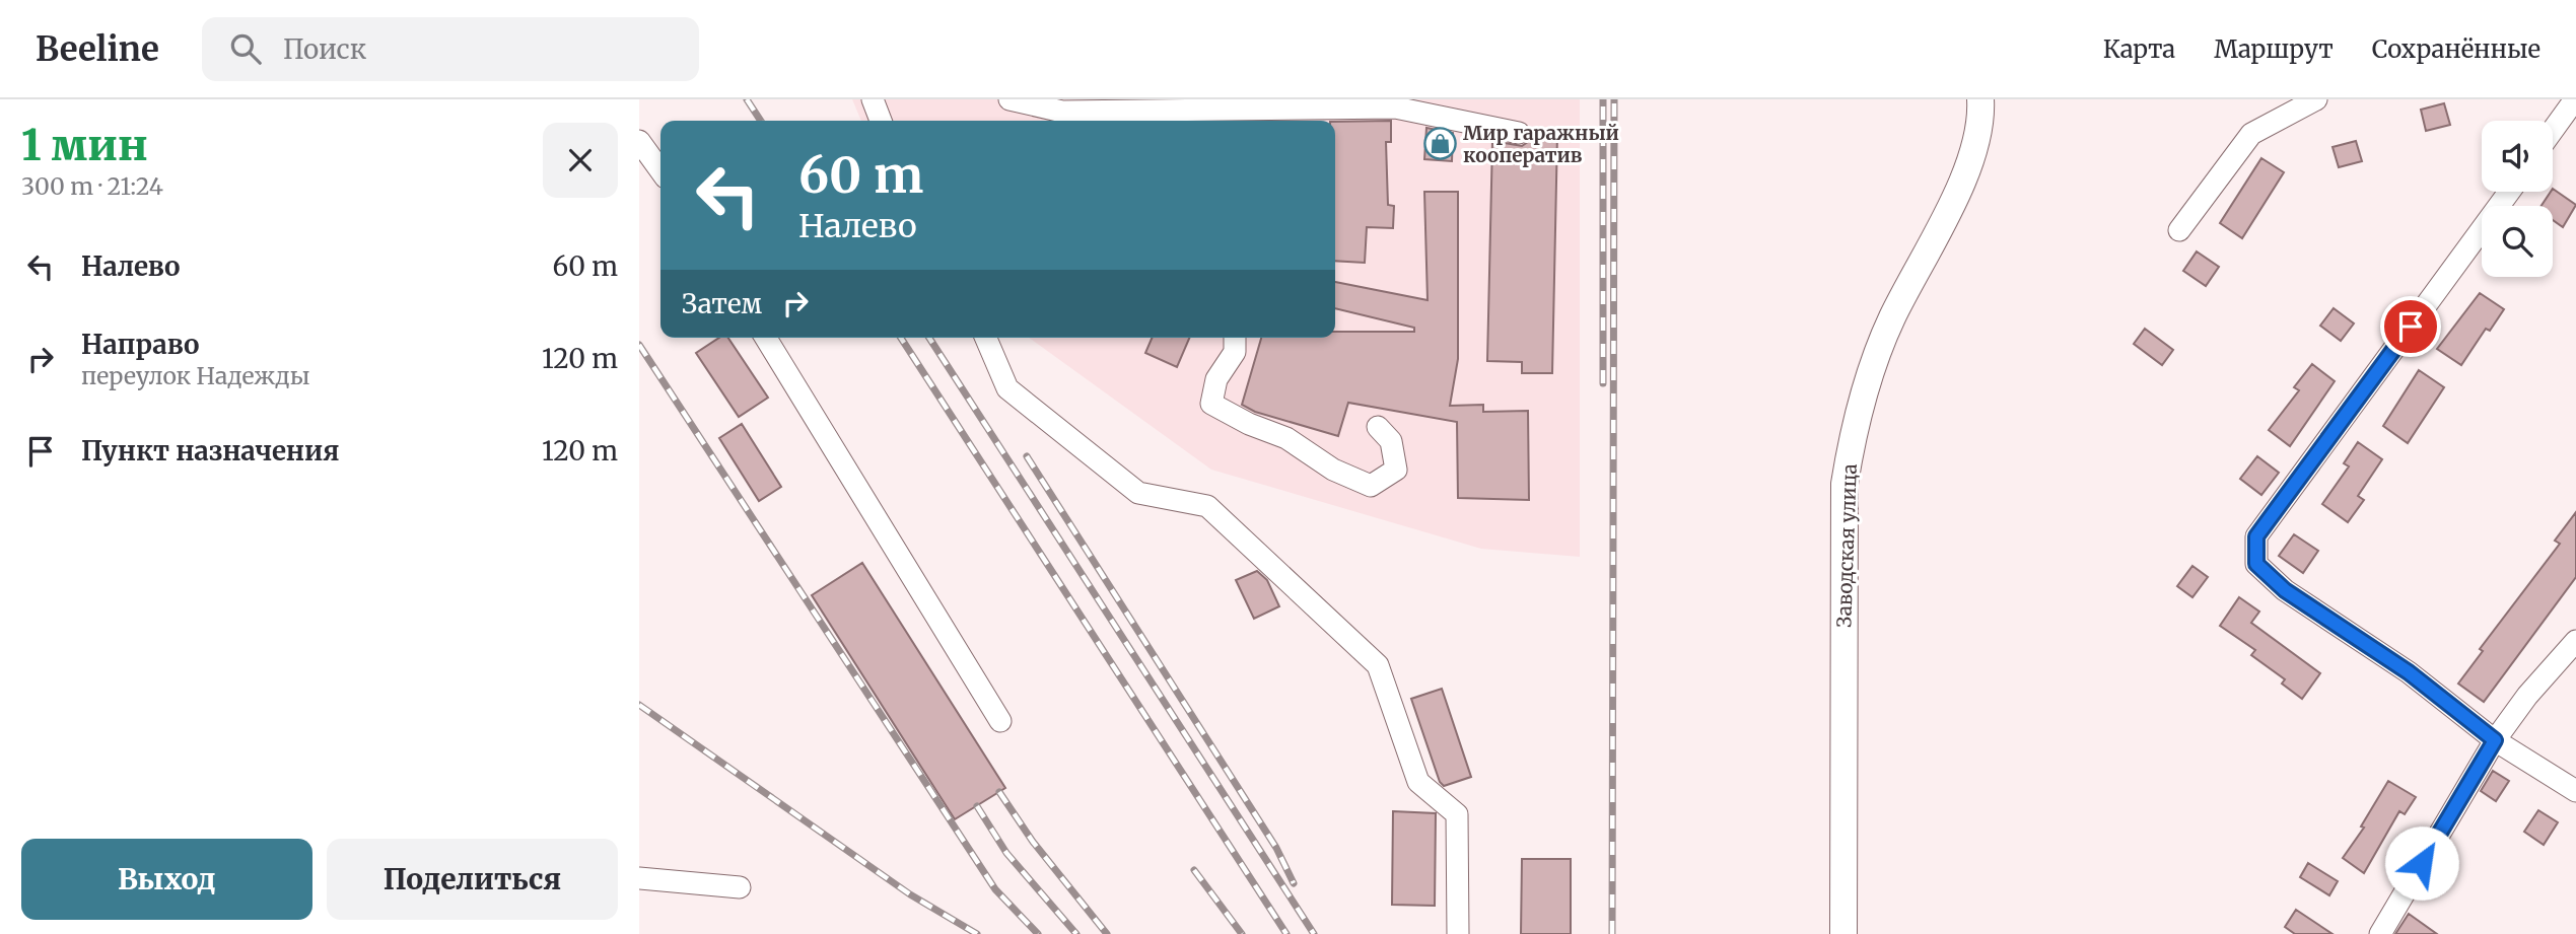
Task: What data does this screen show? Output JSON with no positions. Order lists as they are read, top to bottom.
{
  "streets": {
    "main road": ["Заводская улица"]
  },
  "places": {
    "shop": ["Мир гаражный кооператив"]
  },
  "page": {
    "header": "Beeline",
    "search": "Поиск",
    "nav": ["Карта", "Маршрут", "Сохранённые"],
    "heading": ["1 мин", "300 m · 21:24"],
    "turn": ["60 m", "Налево"],
    "list": [
      {
        "name": "Налево",
        "value": "60 m"
      },
      {
        "name": "Направо",
        "note": "переулок Надежды",
        "value": "120 m"
      },
      {
        "name": "Пункт назначения",
        "value": "120 m"
      }
    ],
    "then": "Затем",
    "buttons": ["Выход", "Поделиться"]
  }
}
